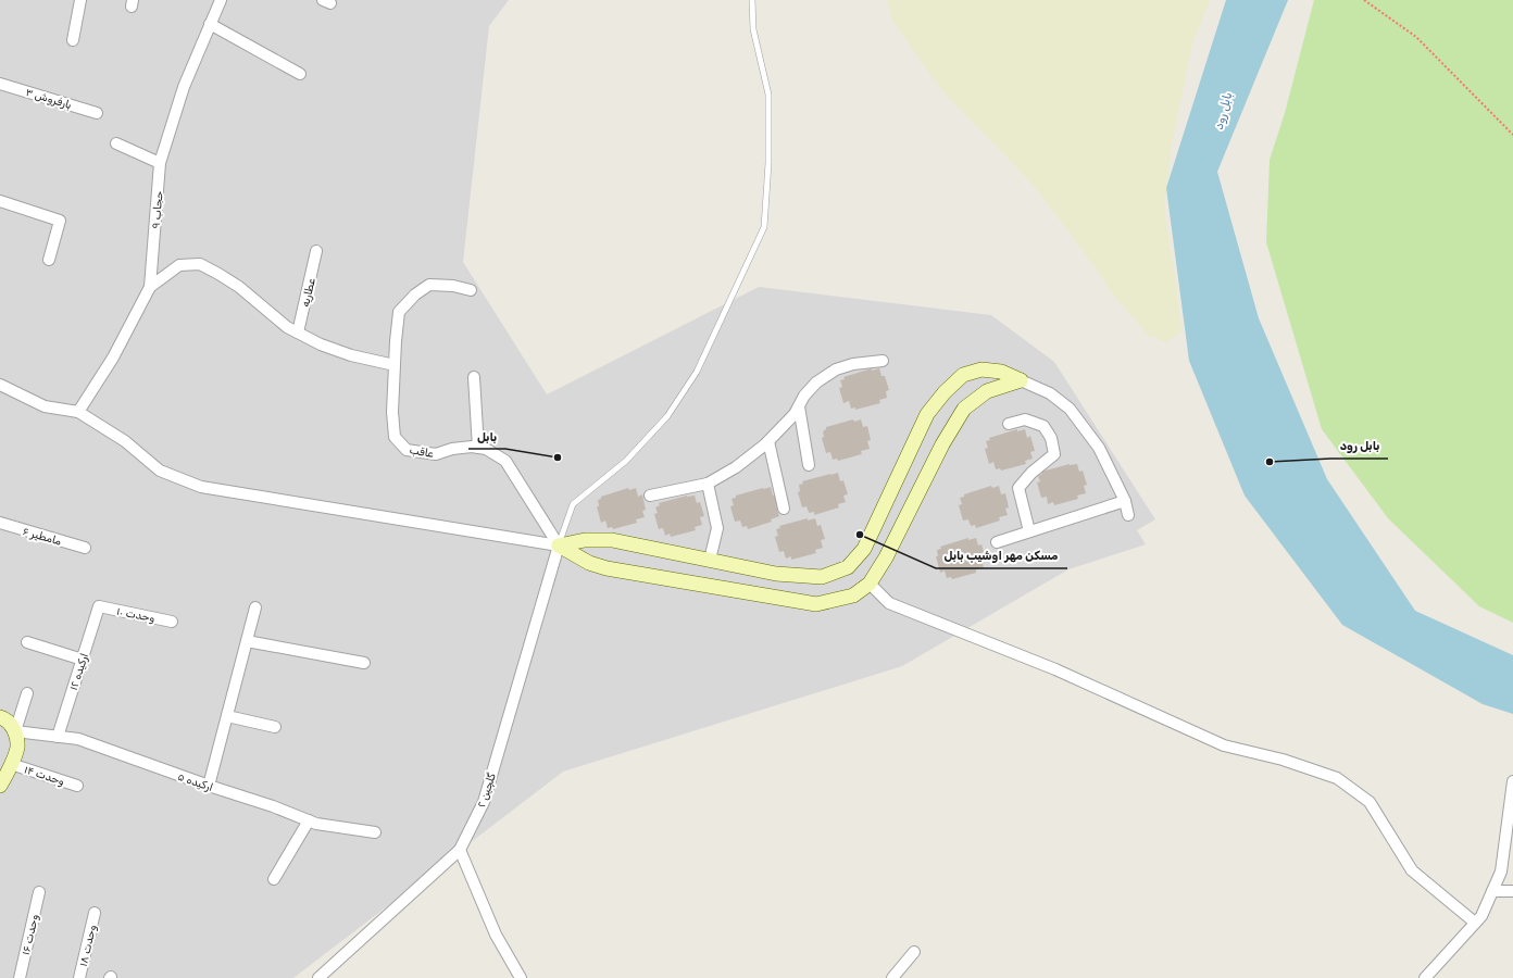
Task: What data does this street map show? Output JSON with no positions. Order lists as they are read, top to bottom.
{
  "streets": {
    "street": [
      "بارفروش ۳",
      "حجاب ۹",
      "عطاریه",
      "عاقب",
      "مامطیر ۶",
      "وحدت ۱۰",
      "ارکیده ۱۲",
      "وحدت ۱۴",
      "ارکیده ۵",
      "گلچین ۲",
      "وحدت ۱۶",
      "وحدت ۱۸"
    ]
  },
  "crossings": [
    ["عاقب", "گلچین ۲"],
    ["وحدت ۱۰", "ارکیده ۱۲"],
    ["ارکیده ۱۲", "ارکیده ۵"]
  ],
  "water": ["بابل رود"],
  "places": ["بابل", "بابل رود", "مسکن مهر اوشیب بابل"]
}
